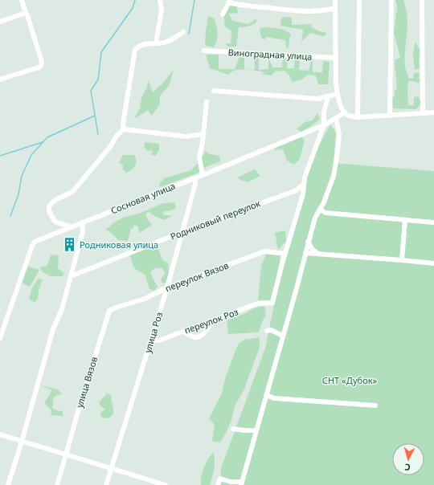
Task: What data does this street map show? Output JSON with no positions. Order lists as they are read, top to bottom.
{
  "streets": {
    "street": [
      "Виноградная улица",
      "Сосновая улица",
      "Родниковый переулок",
      "переулок Вязов",
      "переулок Роз",
      "улица Роз",
      "улица Вязов"
    ]
  },
  "crossings": [
    ["Сосновая улица", "улица Роз"],
    ["Родниковый переулок", "улица Роз"],
    ["переулок Вязов", "переулок Роз"],
    ["переулок Вязов", "улица Роз"],
    ["переулок Вязов", "улица Вязов"],
    ["переулок Роз", "улица Роз"]
  ],
  "parks": ["СНТ «Дубок»"],
  "places": {
    "building": ["Родниковая улица"]
  },
  "north": "bottom"
}
